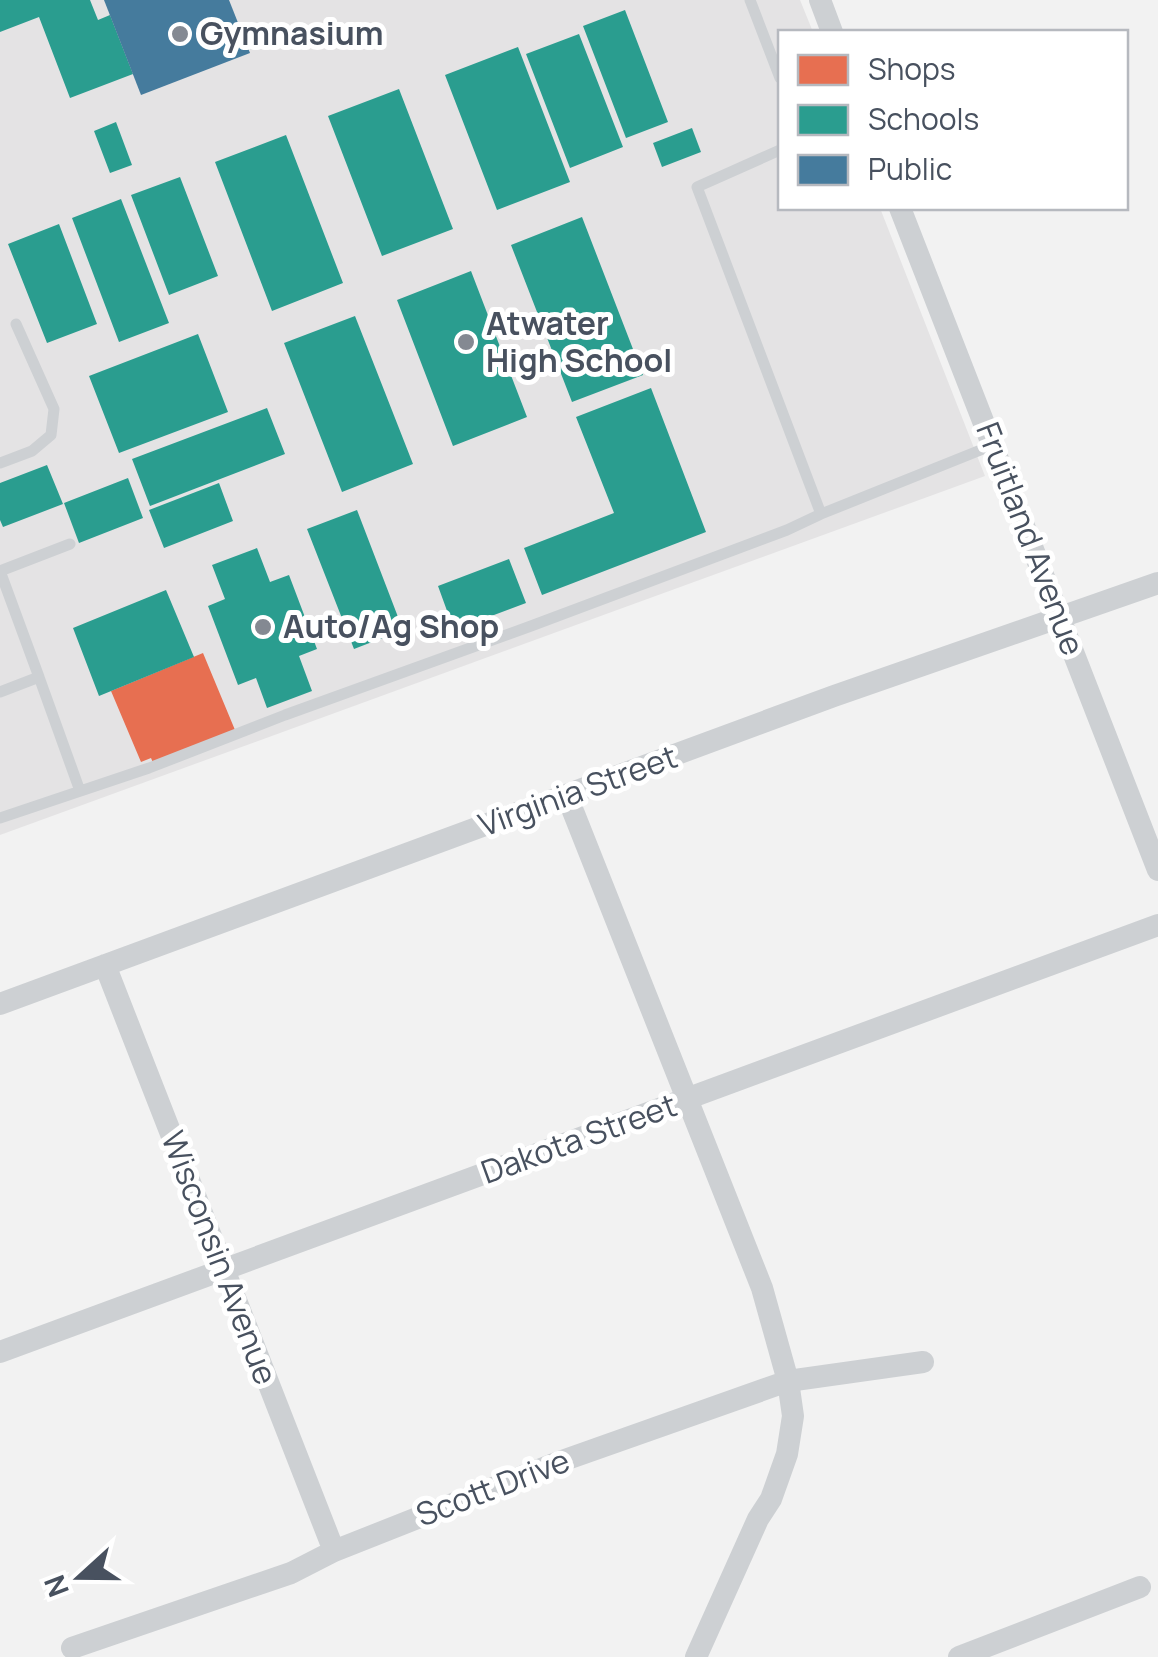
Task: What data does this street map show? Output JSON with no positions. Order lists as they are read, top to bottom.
{
  "streets": {
    "street": [
      "Fruitland Avenue",
      "Virginia Street",
      "Dakota Street",
      "Wisconsin Avenue",
      "Scott Drive"
    ]
  },
  "crossings": [
    ["Fruitland Avenue", "Virginia Street"],
    ["Virginia Street", "Wisconsin Avenue"],
    ["Dakota Street", "Wisconsin Avenue"],
    ["Wisconsin Avenue", "Scott Drive"]
  ],
  "places": ["Gymnasium", "Atwater High School", "Auto/Ag Shop"],
  "legend": ["Shops", "Schools", "Public"],
  "north": "left"
}
